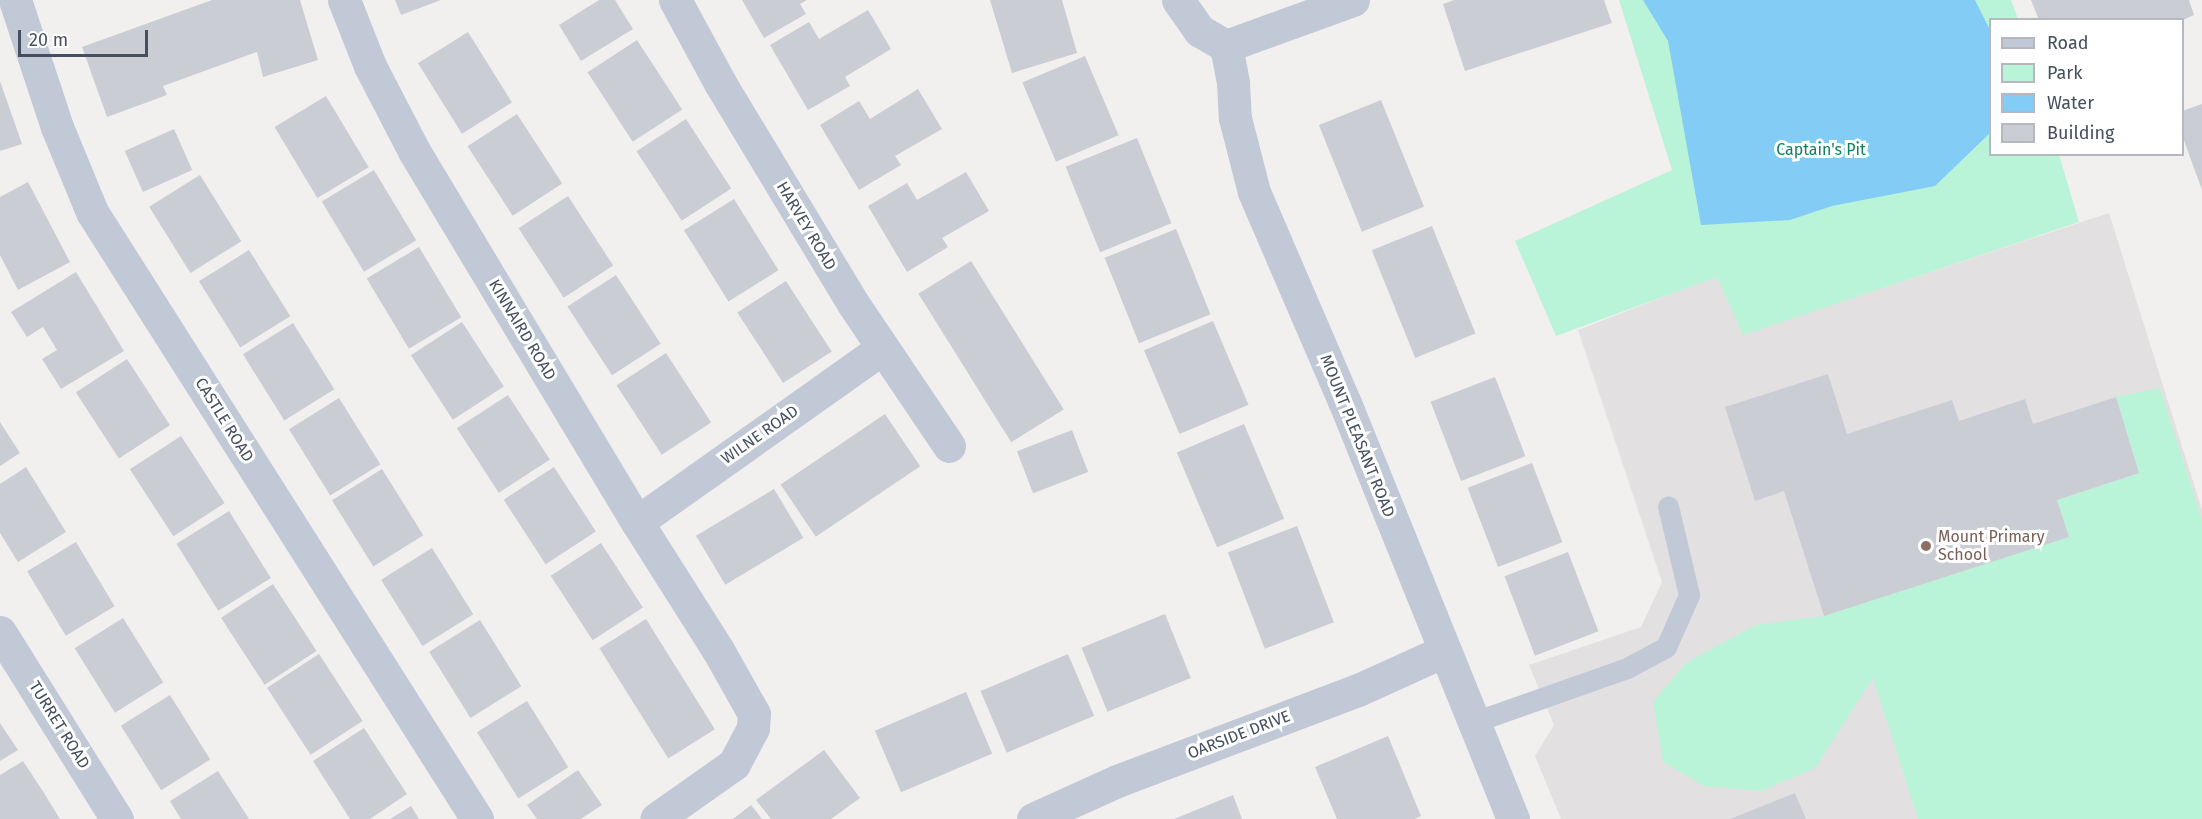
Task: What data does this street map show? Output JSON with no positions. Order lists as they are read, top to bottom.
{
  "streets": {
    "street": [
      "HARVEY ROAD",
      "KINNAIRD ROAD",
      "CASTLE ROAD",
      "WILNE ROAD",
      "MOUNT PLEASANT ROAD",
      "TURRET ROAD",
      "OARSIDE DRIVE"
    ]
  },
  "crossings": [
    ["HARVEY ROAD", "WILNE ROAD"],
    ["KINNAIRD ROAD", "WILNE ROAD"],
    ["MOUNT PLEASANT ROAD", "OARSIDE DRIVE"]
  ],
  "parks": ["Captain's Pit"],
  "places": ["Mount Primary School"],
  "legend": [
    "Road",
    "Park",
    "Water",
    "Building"
  ],
  "scale_bar": "20 m"
}
